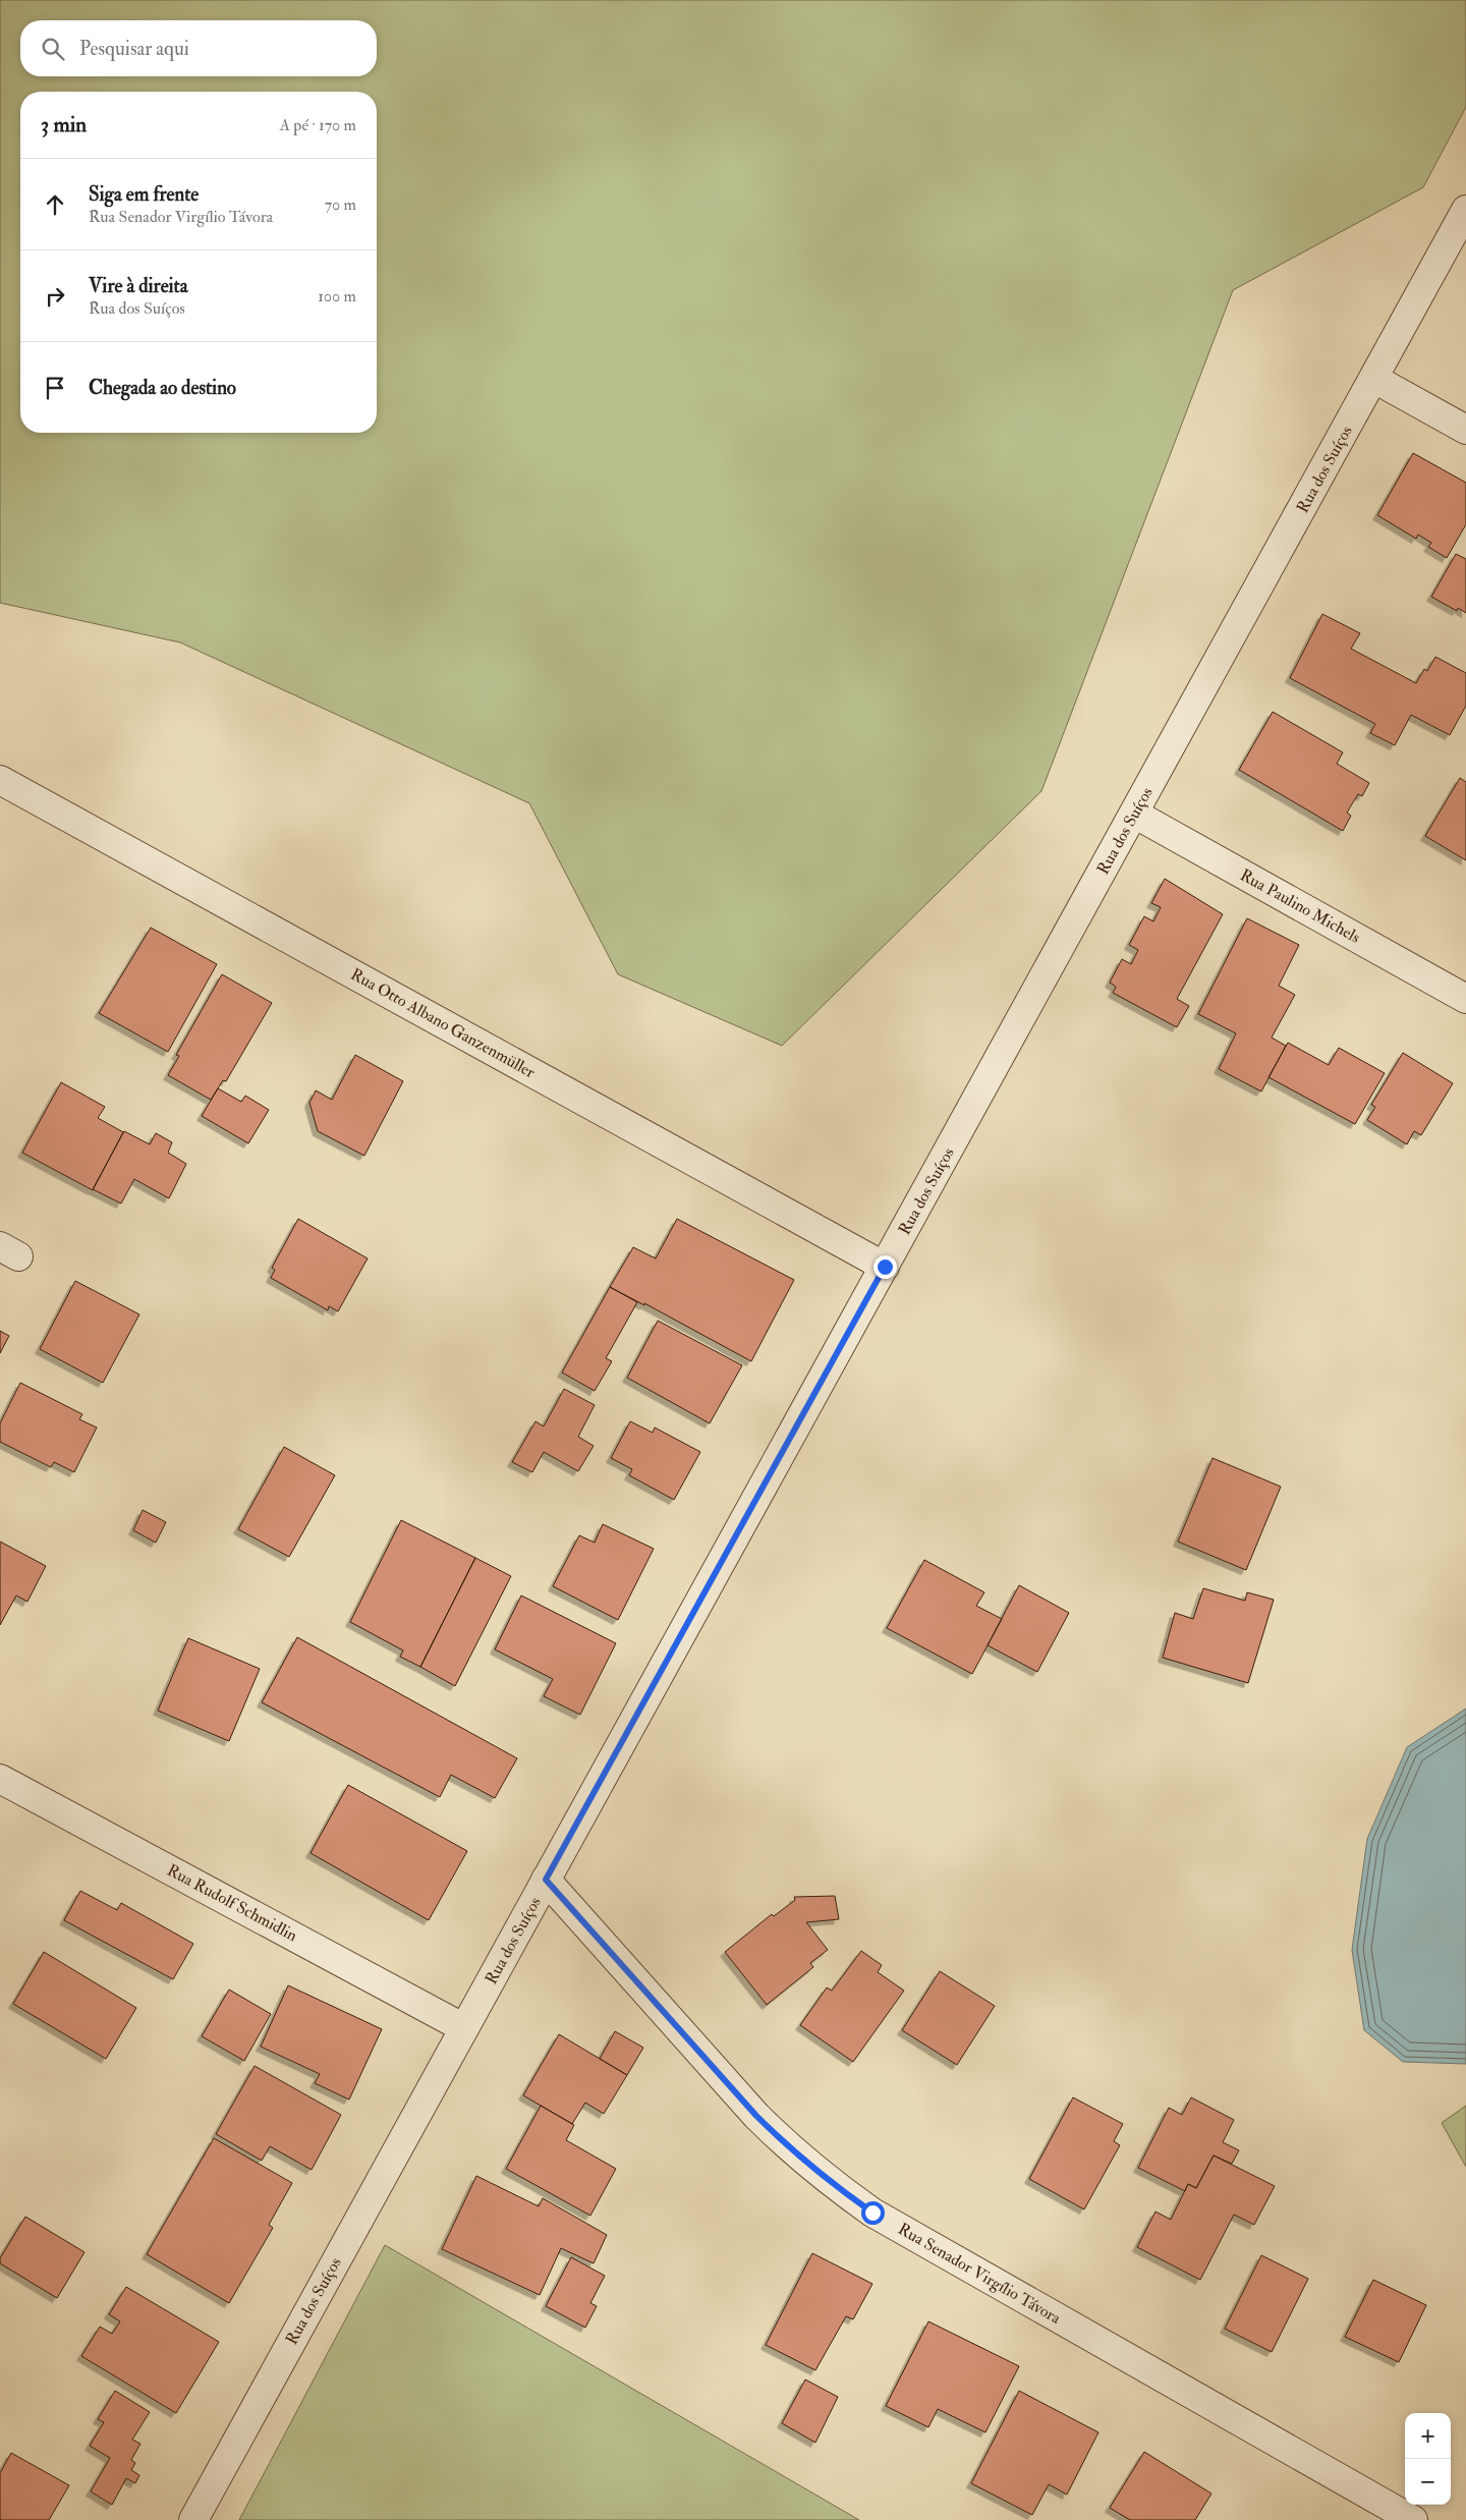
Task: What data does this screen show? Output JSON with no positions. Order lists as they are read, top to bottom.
{
  "streets": {
    "street": [
      "Rua dos Suíços",
      "Rua Paulino Michels",
      "Rua Otto Albano Ganzenmüller",
      "Rua Rudolf Schmidlin",
      "Rua Senador Virgílio Távora"
    ]
  },
  "crossings": [
    ["Rua dos Suíços", "Rua Paulino Michels"],
    ["Rua dos Suíços", "Rua Otto Albano Ganzenmüller"],
    ["Rua dos Suíços", "Rua Rudolf Schmidlin"],
    ["Rua dos Suíços", "Rua Senador Virgílio Távora"]
  ],
  "page": {
    "search": "Pesquisar aqui",
    "heading": ["3 min", "A pé · 170 m"],
    "list": [
      ["Siga em frente", "Rua Senador Virgílio Távora", "70 m"],
      ["Vire à direita", "Rua dos Suíços", "100 m"],
      "Chegada ao destino"
    ],
    "map_buttons": ["+", "−"]
  }
}
